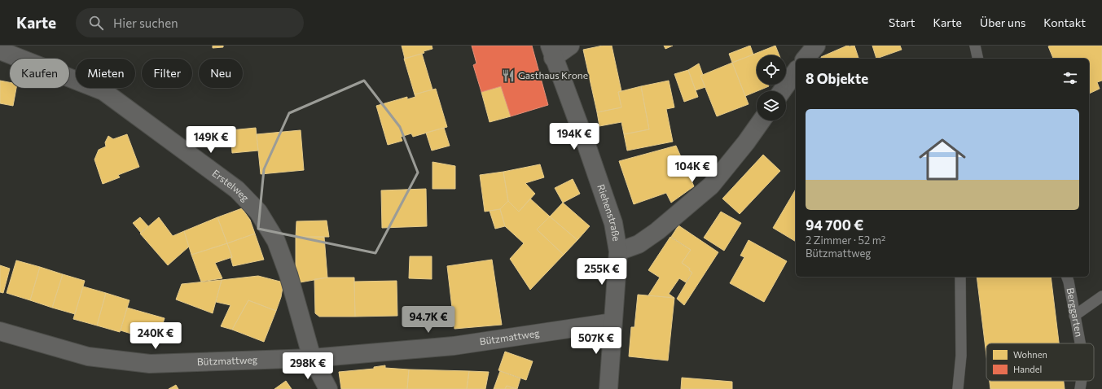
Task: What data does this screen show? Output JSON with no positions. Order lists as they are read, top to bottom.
{
  "streets": {
    "street": ["Erstelweg", "Riehenstraße", "Bützmattweg"],
    "lane": ["Berggarten"]
  },
  "crossings": [
    ["Erstelweg", "Bützmattweg"],
    ["Riehenstraße", "Bützmattweg"]
  ],
  "places": {
    "restaurant": ["Gasthaus Krone"]
  },
  "legend": ["Wohnen", "Handel"],
  "page": {
    "header": "Karte",
    "search": "Hier suchen",
    "nav": [
      "Start",
      "Karte",
      "Über uns",
      "Kontakt"
    ],
    "chip": [
      "Kaufen",
      "Mieten",
      "Filter",
      "Neu"
    ],
    "heading": "8 Objekte",
    "list": [
      {
        "name": "94 700 €",
        "note": "2 Zimmer · 52 m² · Bützmattweg"
      }
    ],
    "price": [
      "194K €",
      "149K €",
      "104K €",
      "255K €",
      "94.7K €",
      "240K €",
      "507K €",
      "298K €"
    ]
  }
}
